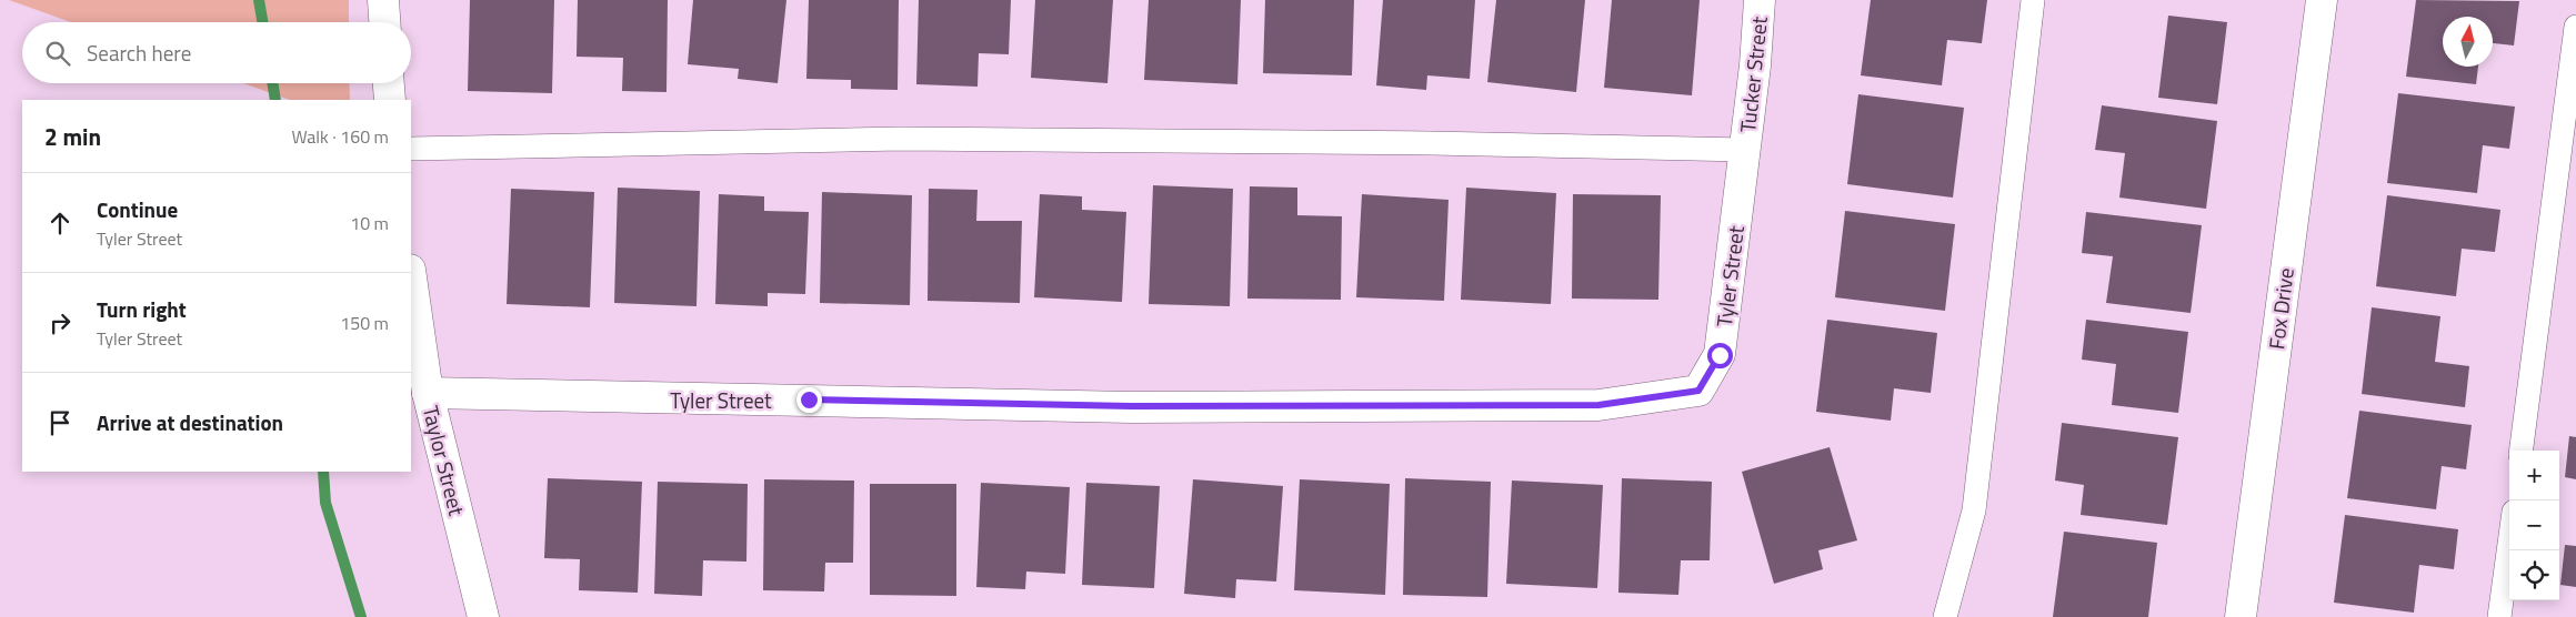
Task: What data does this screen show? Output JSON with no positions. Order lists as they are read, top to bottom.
{
  "streets": {
    "street": [
      "Tucker Street",
      "Tyler Street",
      "Fox Drive",
      "Taylor Street"
    ]
  },
  "crossings": [
    ["Tucker Street", "Tyler Street"],
    ["Tyler Street", "Taylor Street"]
  ],
  "north": "top",
  "page": {
    "search": "Search here",
    "heading": ["2 min", "Walk · 160 m"],
    "list": [
      ["Continue", "Tyler Street", "10 m"],
      ["Turn right", "Tyler Street", "150 m"],
      "Arrive at destination"
    ],
    "map_buttons": ["+", "−"]
  }
}
